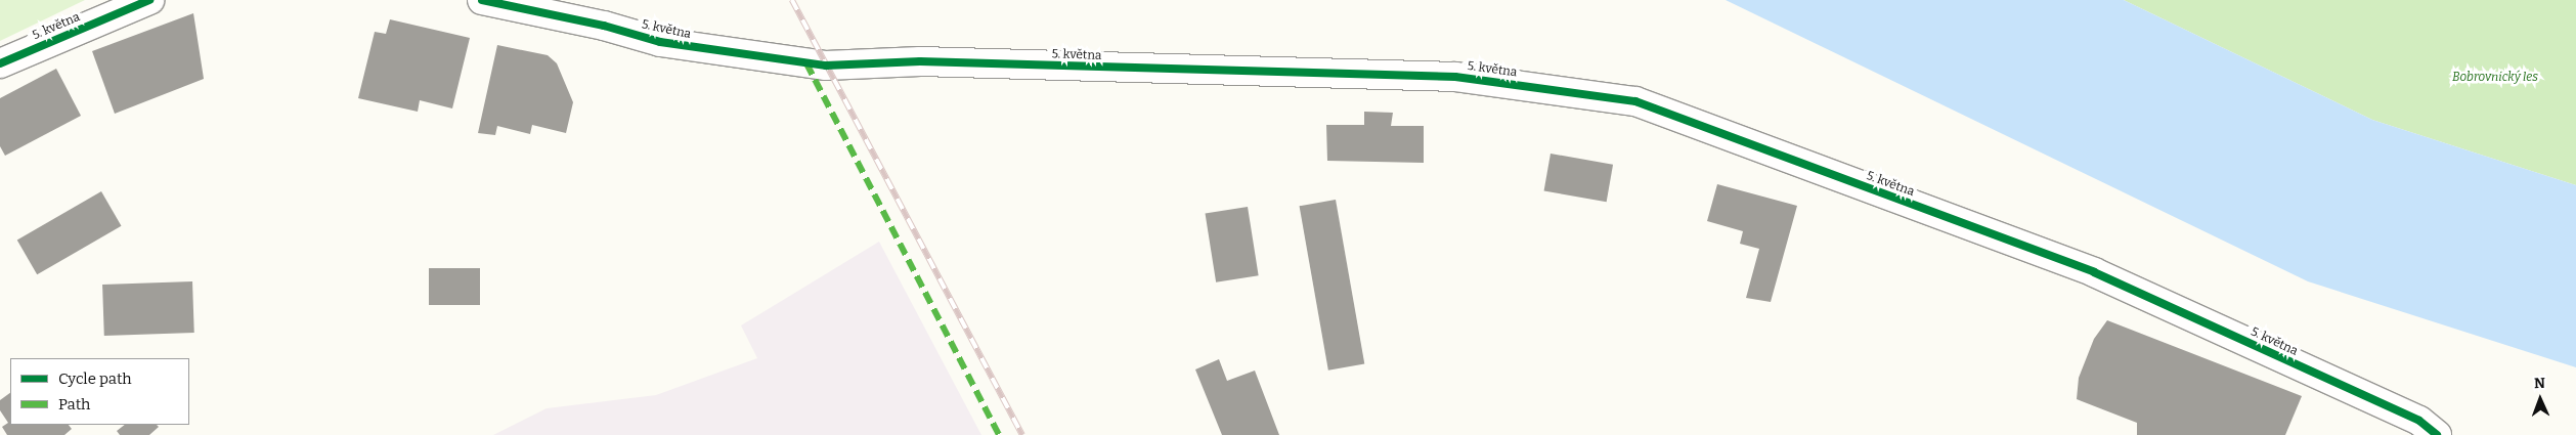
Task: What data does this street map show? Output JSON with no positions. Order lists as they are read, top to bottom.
{
  "streets": {
    "street": ["5. května"]
  },
  "parks": ["Bobrovnický les"],
  "legend": ["Cycle path", "Path"],
  "north": "top"
}
